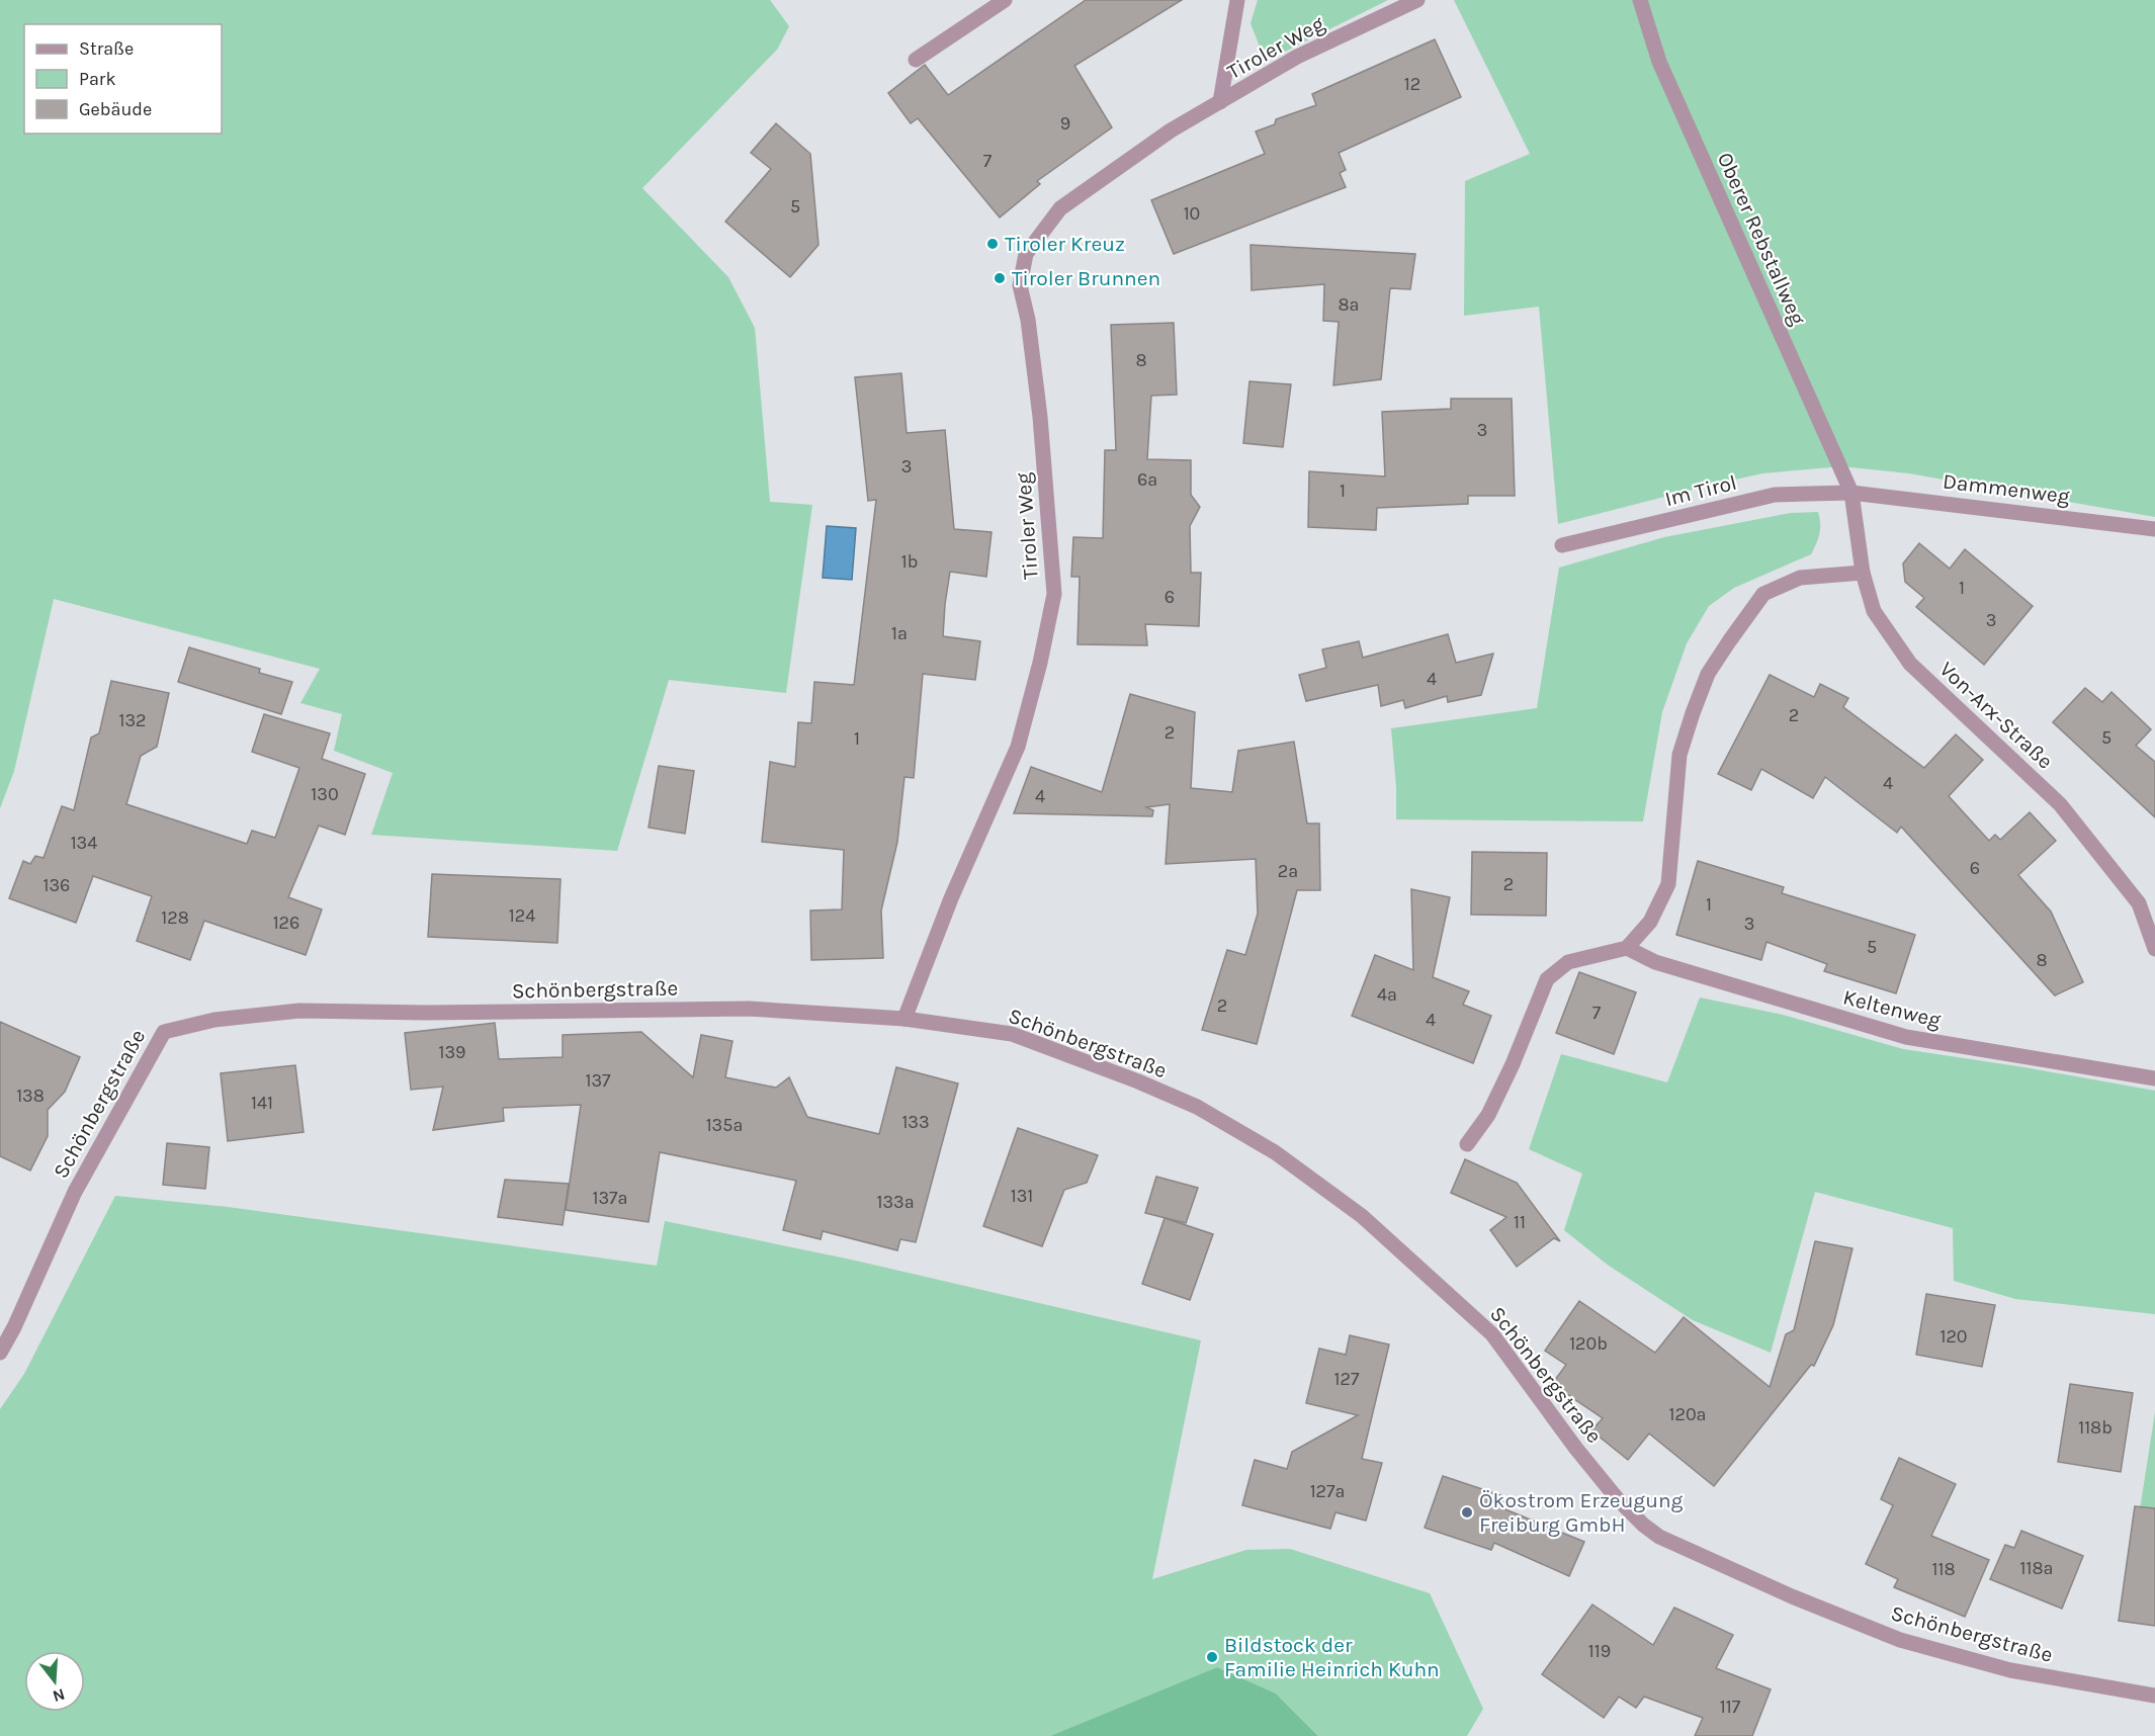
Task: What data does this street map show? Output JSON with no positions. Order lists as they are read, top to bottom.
{
  "streets": {
    "street": [
      "Tiroler Weg",
      "Oberer Rebstallweg",
      "Dammenweg",
      "Im Tirol",
      "Von-Arx-Straße",
      "Schönbergstraße",
      "Keltenweg"
    ]
  },
  "crossings": [
    ["Tiroler Weg", "Schönbergstraße"],
    ["Oberer Rebstallweg", "Dammenweg"],
    ["Oberer Rebstallweg", "Im Tirol"],
    ["Oberer Rebstallweg", "Von-Arx-Straße"],
    ["Dammenweg", "Im Tirol"],
    ["Dammenweg", "Von-Arx-Straße"],
    ["Im Tirol", "Von-Arx-Straße"]
  ],
  "places": [
    "Tiroler Kreuz",
    "Tiroler Brunnen",
    "Ökostrom Erzeugung Freiburg GmbH",
    "Bildstock der Familie Heinrich Kuhn"
  ],
  "house_numbers": [
    "12",
    "9",
    "7",
    "5",
    "10",
    "8a",
    "8",
    "3",
    "3",
    "6a",
    "1",
    "1b",
    "1",
    "6",
    "3",
    "1a",
    "4",
    "2",
    "132",
    "2",
    "5",
    "1",
    "4",
    "130",
    "4",
    "134",
    "6",
    "2a",
    "2",
    "136",
    "1",
    "124",
    "128",
    "126",
    "3",
    "5",
    "8",
    "4a",
    "2",
    "7",
    "4",
    "139",
    "137",
    "138",
    "141",
    "133",
    "135a",
    "131",
    "137a",
    "133a",
    "11",
    "120",
    "120b",
    "127",
    "120a",
    "118b",
    "127a",
    "118a",
    "118",
    "119",
    "117"
  ],
  "legend": ["Straße", "Park", "Gebäude"],
  "north": "bottom"
}
